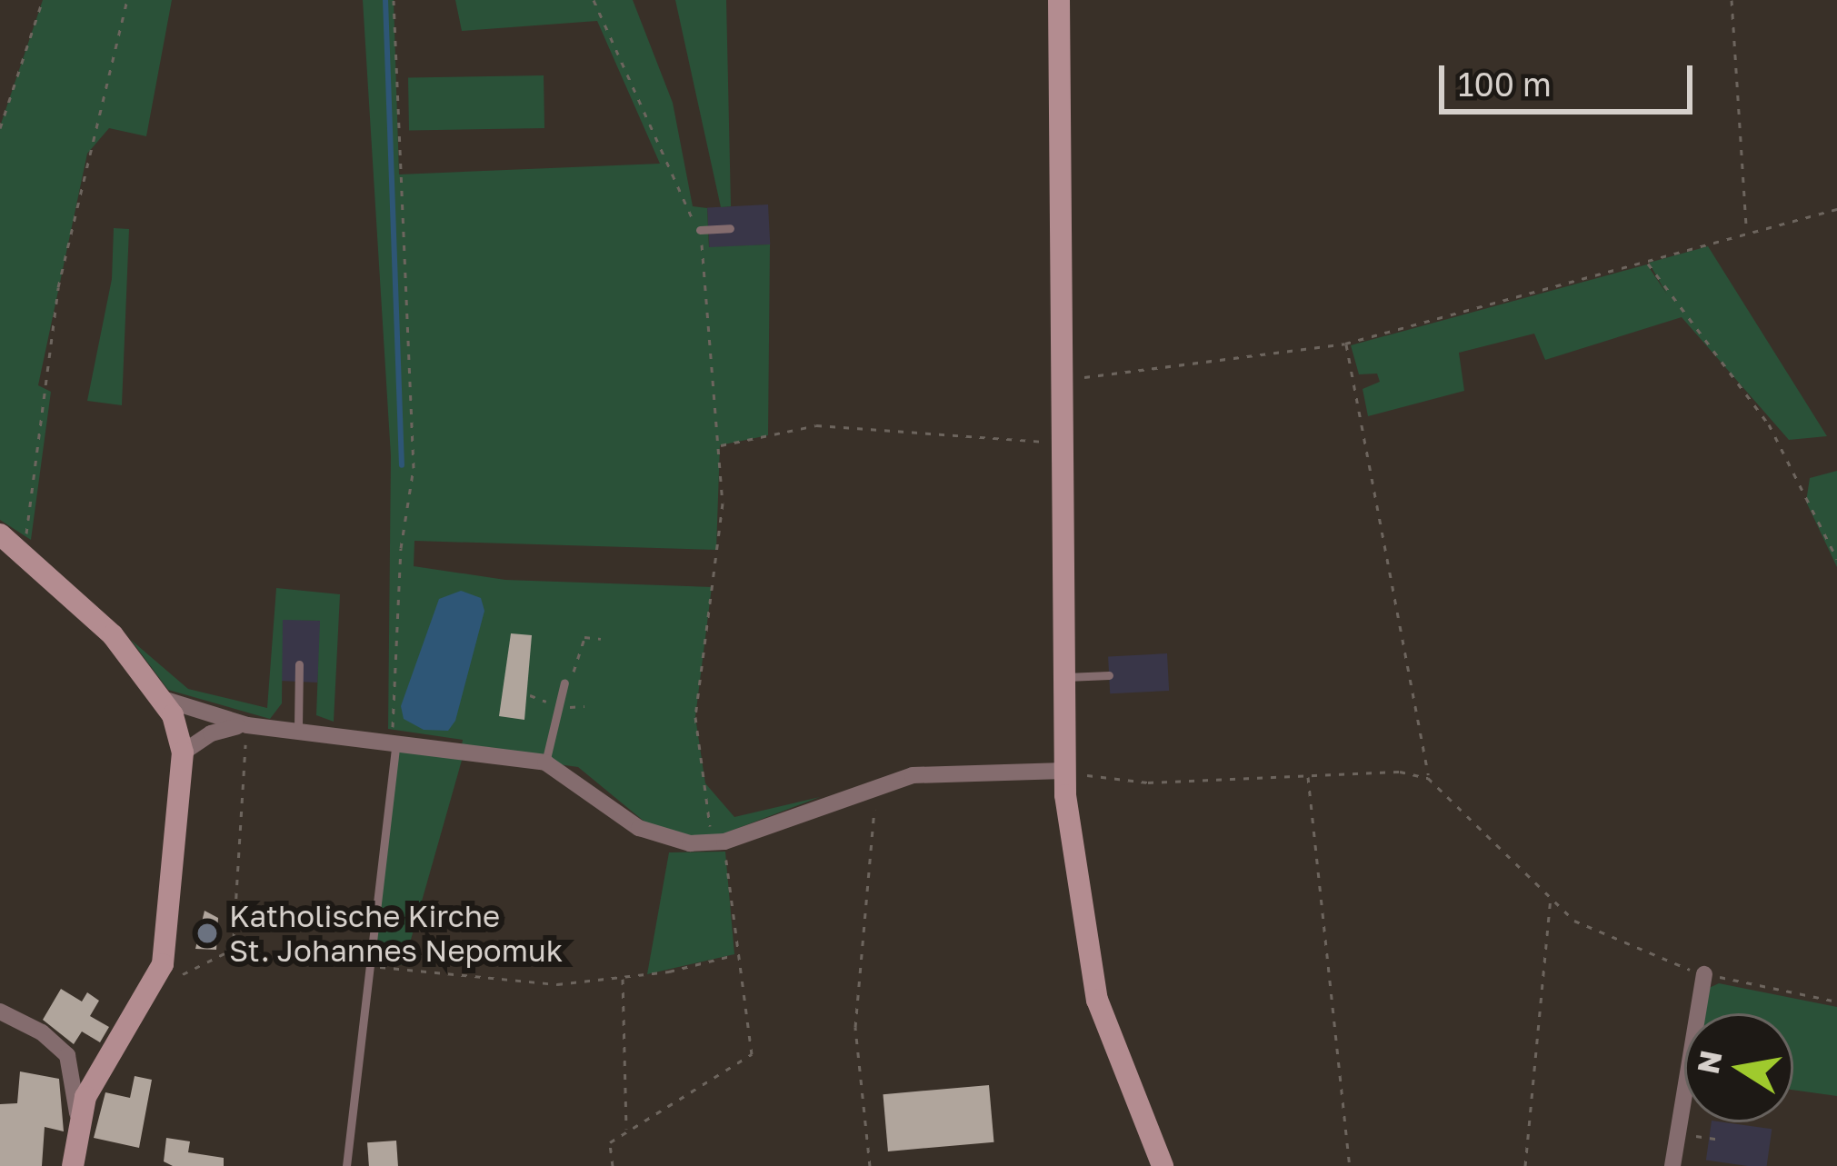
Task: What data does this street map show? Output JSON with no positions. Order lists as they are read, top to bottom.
{
  "places": ["Katholische Kirche St. Johannes Nepomuk"],
  "scale_bar": "100 m",
  "north": "left"
}
